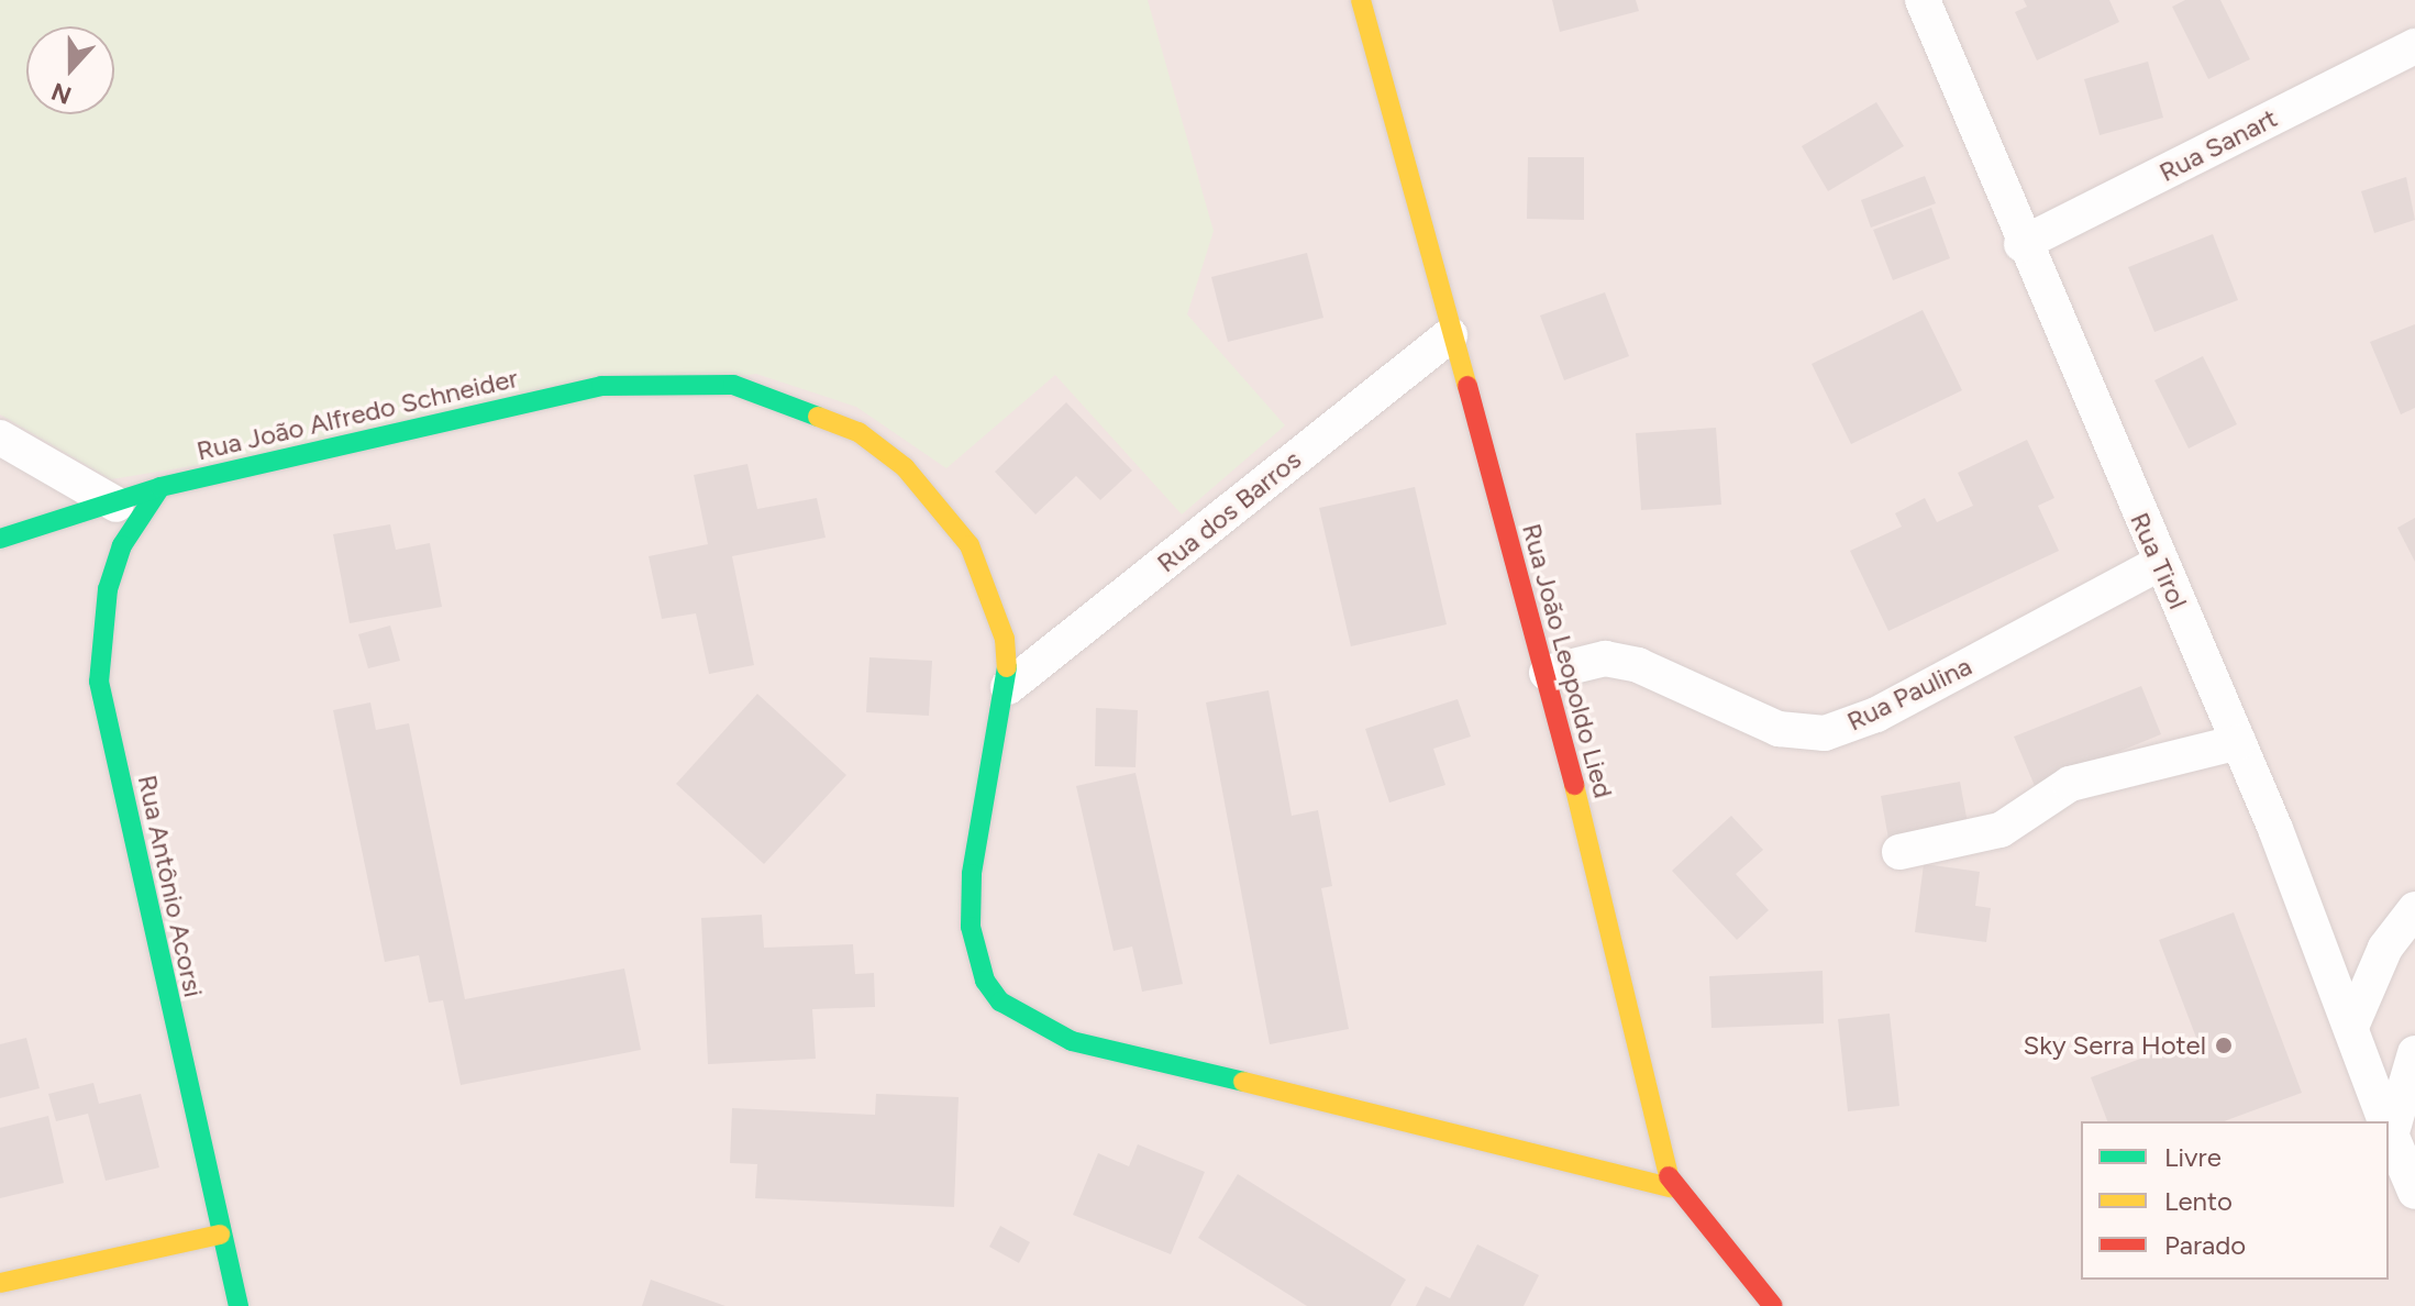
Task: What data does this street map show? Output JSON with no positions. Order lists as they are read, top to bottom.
{
  "streets": {
    "street": [
      "Rua Sanart",
      "Rua João Alfredo Schneider",
      "Rua dos Barros",
      "Rua Tirol",
      "Rua João Leopoldo Lied",
      "Rua Paulina",
      "Rua Antônio Acorsi"
    ]
  },
  "crossings": [
    ["Rua Sanart", "Rua Tirol"],
    ["Rua João Alfredo Schneider", "Rua dos Barros"],
    ["Rua João Alfredo Schneider", "Rua Antônio Acorsi"],
    ["Rua dos Barros", "Rua João Leopoldo Lied"],
    ["Rua Tirol", "Rua Paulina"],
    ["Rua João Leopoldo Lied", "Rua Paulina"]
  ],
  "places": ["Sky Serra Hotel"],
  "legend": ["Livre", "Lento", "Parado"],
  "north": "bottom"
}
